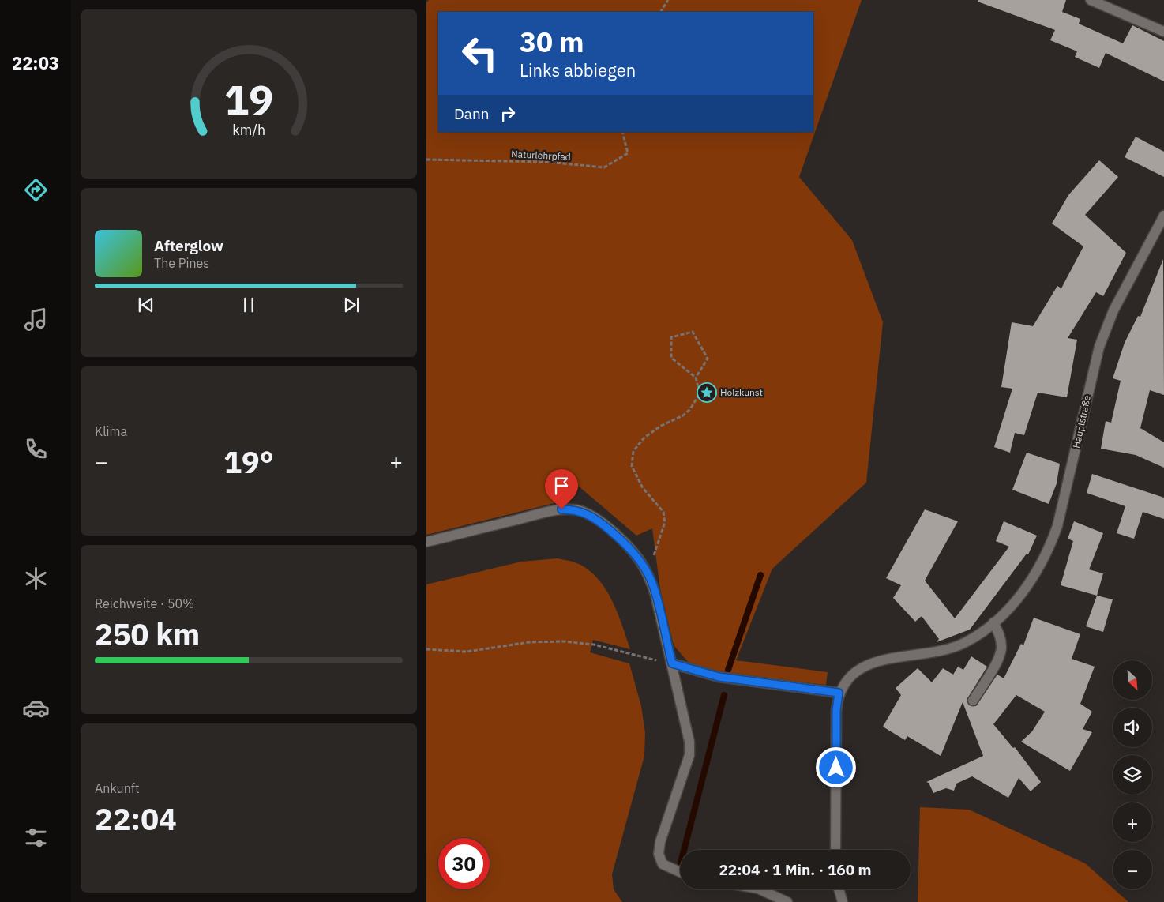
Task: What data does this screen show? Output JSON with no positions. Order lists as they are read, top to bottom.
{
  "streets": {
    "street": ["Hauptstraße"],
    "path": ["Naturlehrpfad"]
  },
  "places": {
    "place": ["Holzkunst"]
  },
  "north": "bottom right",
  "page": {
    "tabs": "22:03",
    "turn": ["30 m", "Links abbiegen"],
    "then": "Dann",
    "song": ["Afterglow", "The Pines"],
    "tile": [
      "Klima",
      ["Reichweite · 50%", "250 km"],
      ["Ankunft", "22:04"]
    ],
    "heat": ["−", "19°", "+"],
    "map_buttons": ["+", "−"],
    "limit": "30",
    "trip": "22:04 · 1 Min. · 160 m",
    "gauge": ["19", "km/h"]
  }
}
